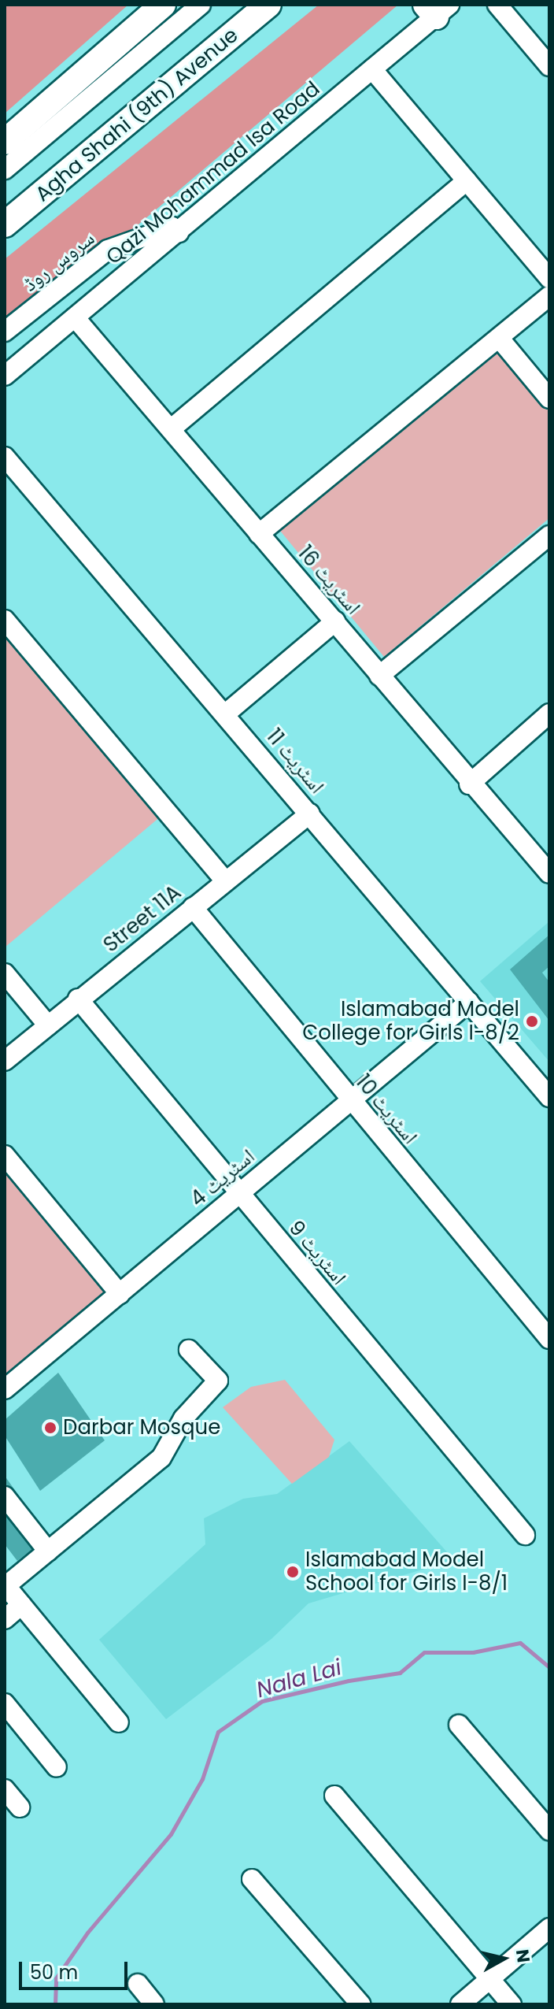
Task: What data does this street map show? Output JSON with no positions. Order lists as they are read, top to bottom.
{
  "streets": {
    "main road": ["Agha Shahi (9th) Avenue"],
    "street": [
      "Qazi Mohammad Isa Road",
      "سروس روڈ",
      "اسٹریٹ 16",
      "اسٹریٹ 11",
      "Street 11A",
      "اسٹریٹ 10",
      "اسٹریٹ 4",
      "اسٹریٹ 9"
    ]
  },
  "crossings": [
    ["Qazi Mohammad Isa Road", "سروس روڈ"],
    ["Qazi Mohammad Isa Road", "اسٹریٹ 16"],
    ["اسٹریٹ 11", "Street 11A"],
    ["اسٹریٹ 11", "اسٹریٹ 4"],
    ["Street 11A", "اسٹریٹ 10"],
    ["Street 11A", "اسٹریٹ 9"],
    ["اسٹریٹ 10", "اسٹریٹ 4"],
    ["اسٹریٹ 4", "اسٹریٹ 9"]
  ],
  "water": ["Nala Lai"],
  "places": ["Islamabad Model College for Girls I-8/2", "Darbar Mosque", "Islamabad Model School for Girls I-8/1"],
  "scale_bar": "50 m",
  "north": "right"
}
